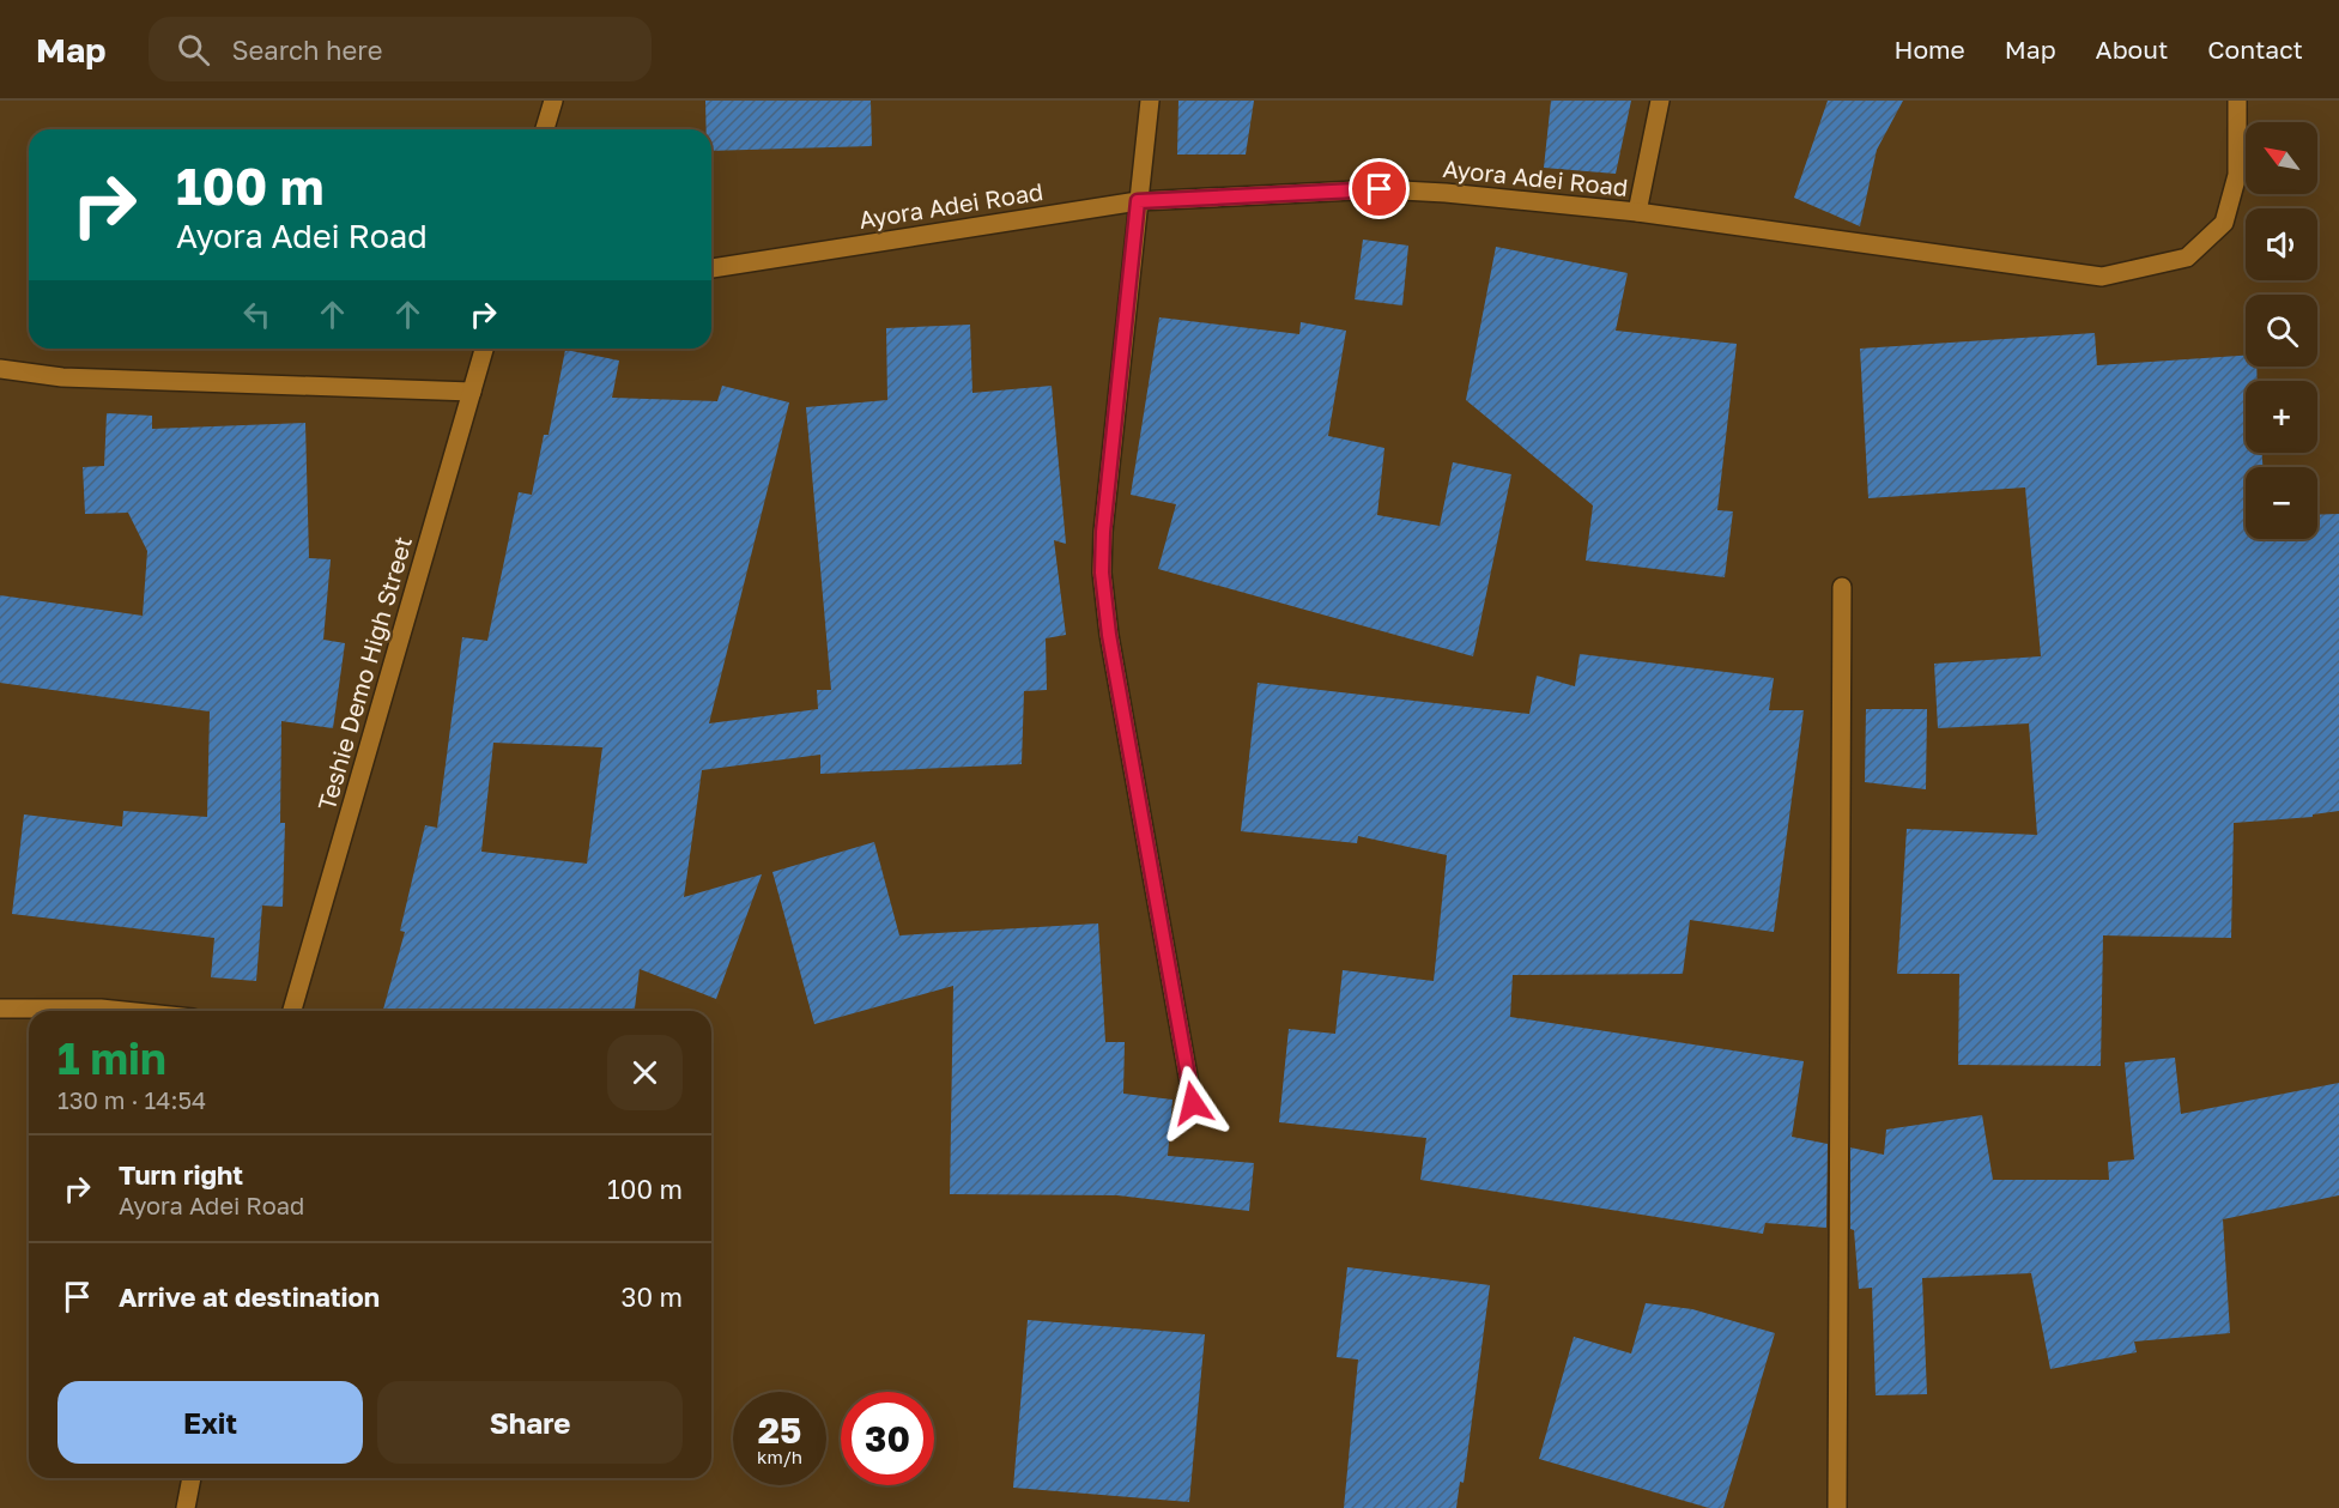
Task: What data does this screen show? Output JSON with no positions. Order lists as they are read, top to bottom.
{
  "streets": {
    "street": ["Ayora Adei Road", "Teshie Demo High Street"]
  },
  "north": "top left",
  "page": {
    "header": "Map",
    "search": "Search here",
    "nav": [
      "Home",
      "Map",
      "About",
      "Contact"
    ],
    "map_buttons": ["+", "−"],
    "turn": ["100 m", "Ayora Adei Road"],
    "heading": ["1 min", "130 m · 14:54"],
    "list": [
      {
        "name": "Turn right",
        "note": "Ayora Adei Road",
        "value": "100 m"
      },
      {
        "name": "Arrive at destination",
        "value": "30 m"
      }
    ],
    "buttons": ["Exit", "Share"],
    "speed": "25 km/h",
    "limit": "30"
  }
}
